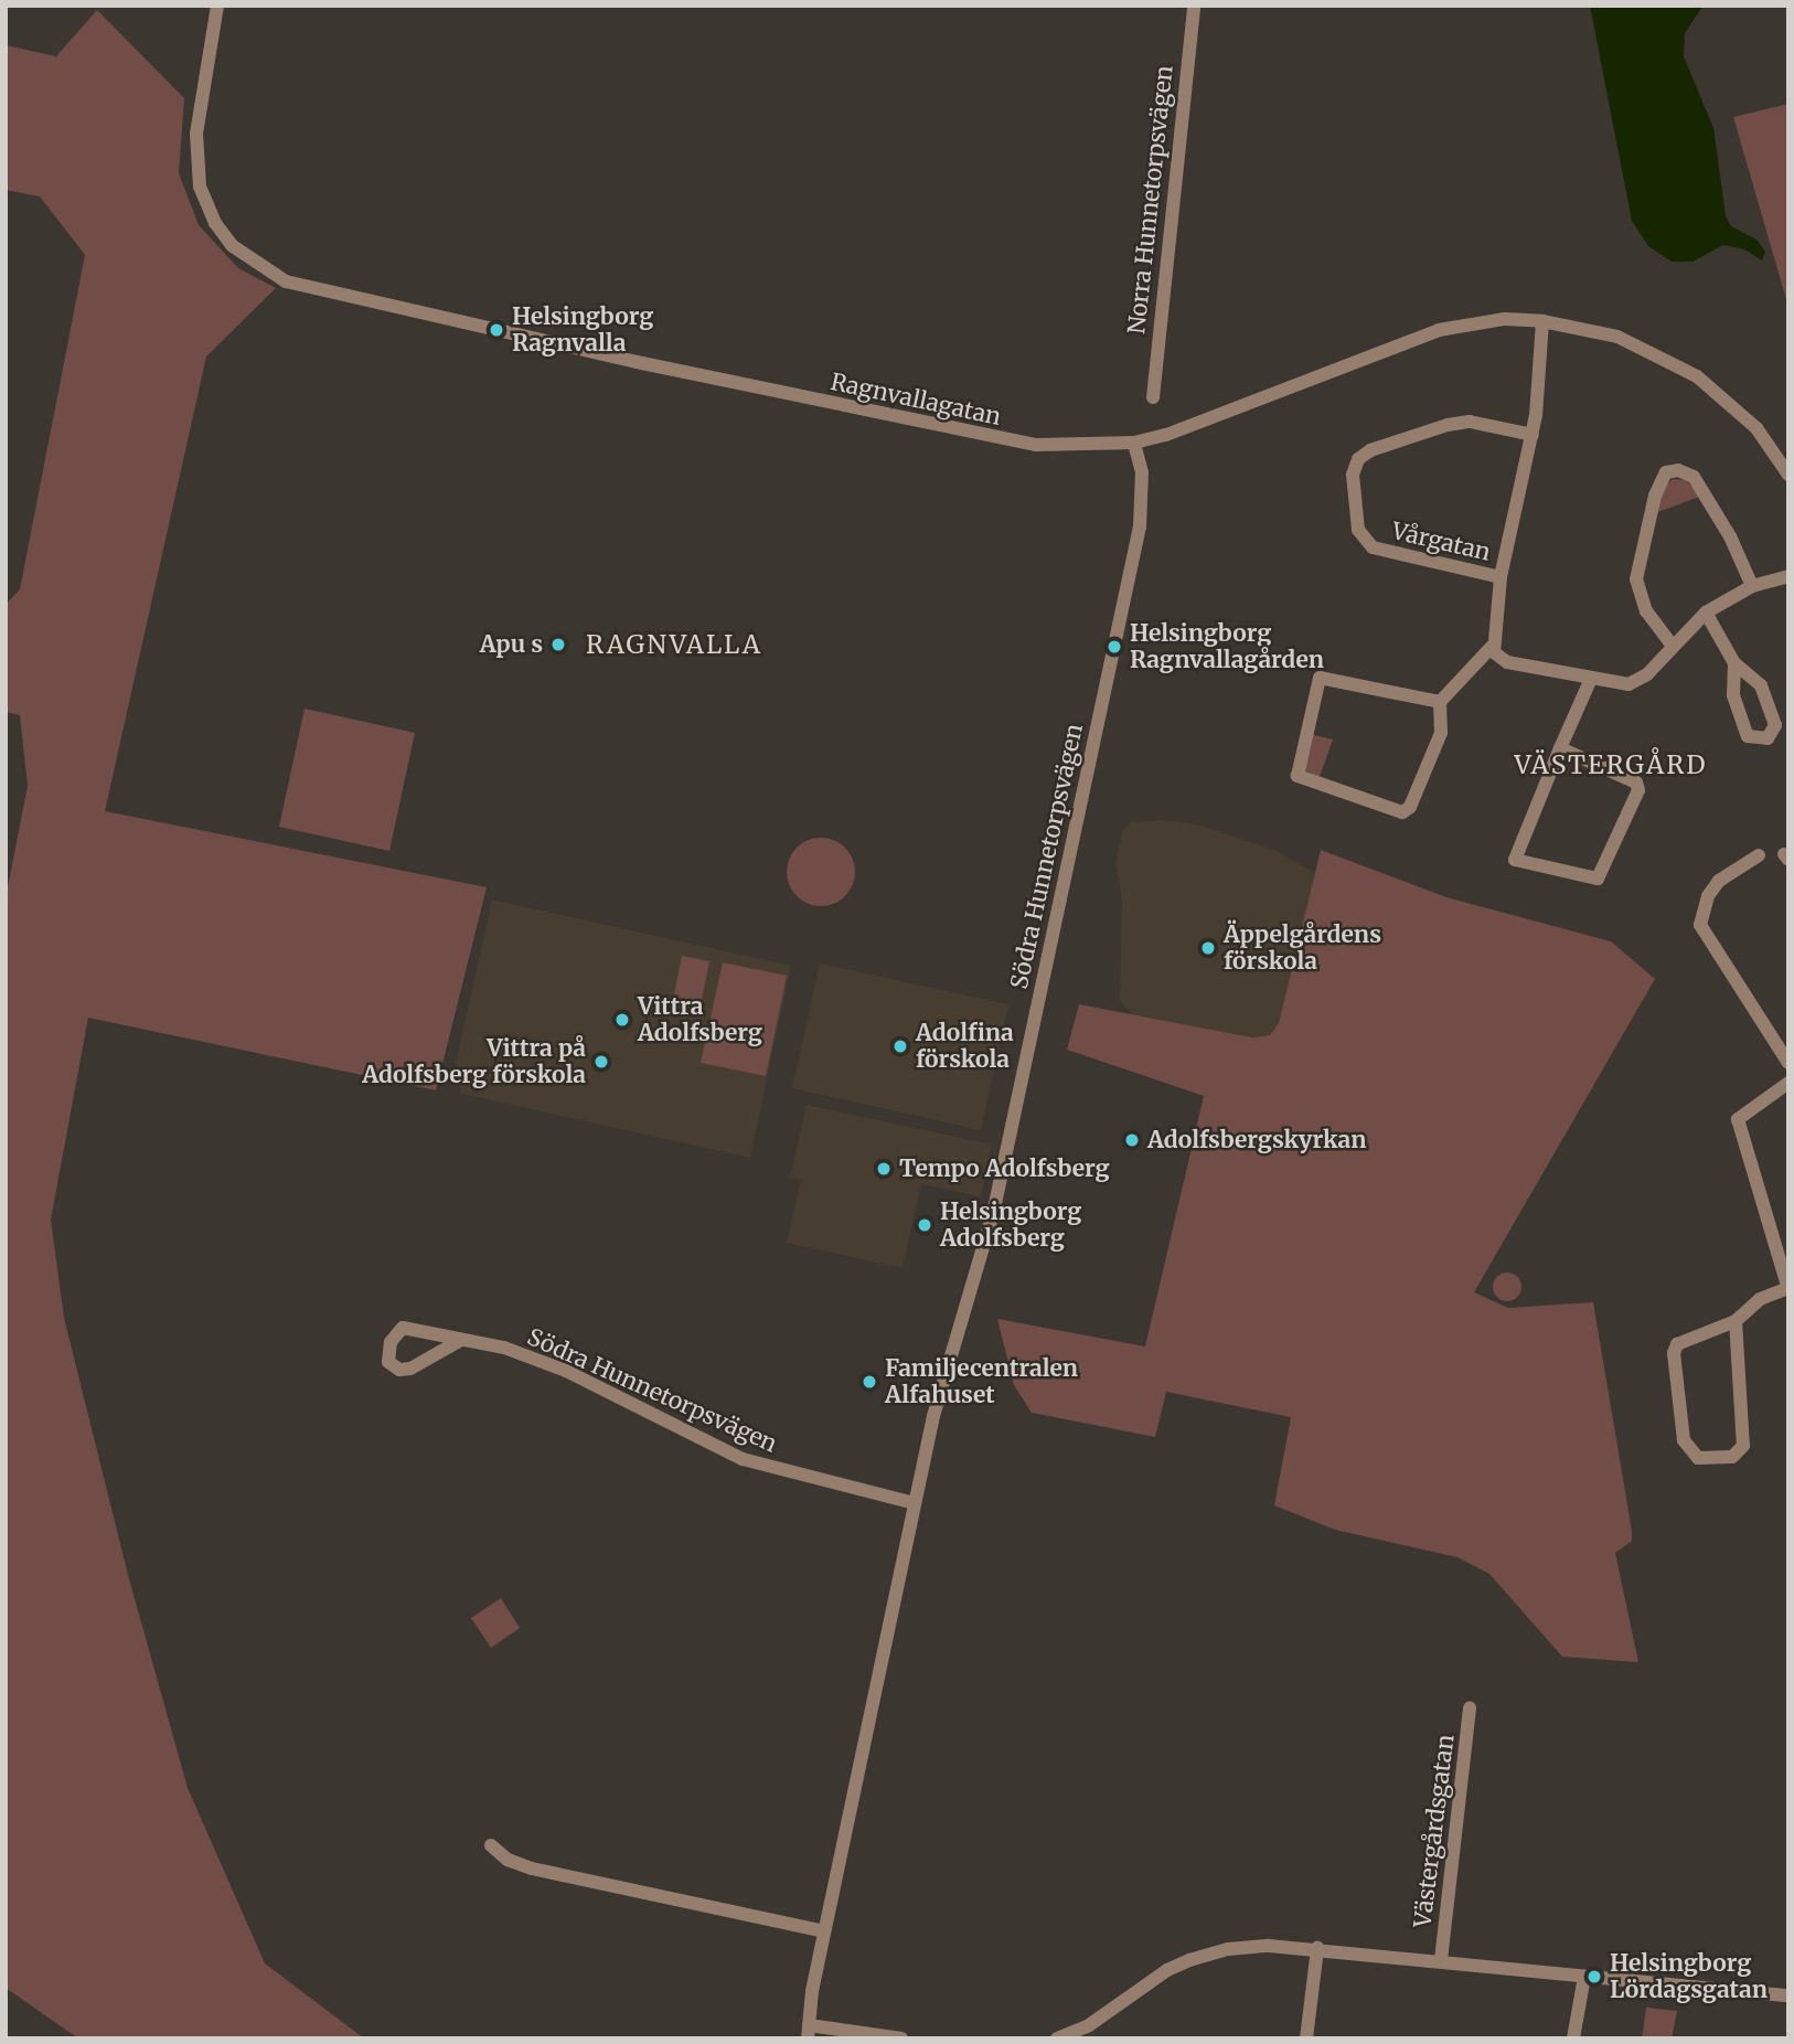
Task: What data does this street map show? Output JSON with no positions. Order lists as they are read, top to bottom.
{
  "streets": {
    "street": [
      "Norra Hunnetorpsvägen",
      "Ragnvallagatan",
      "Vårgatan",
      "Södra Hunnetorpsvägen",
      "Västergårdsgatan"
    ]
  },
  "crossings": [
    ["Ragnvallagatan", "Södra Hunnetorpsvägen"]
  ],
  "districts": ["RAGNVALLA", "VÄSTERGÅRD"],
  "places": [
    "Helsingborg Ragnvalla",
    "Apu s",
    "Helsingborg Ragnvallagården",
    "Äppelgårdens förskola",
    "Vittra Adolfsberg",
    "Adolfina förskola",
    "Vittra på Adolfsberg förskola",
    "Adolfsbergskyrkan",
    "Tempo Adolfsberg",
    "Helsingborg Adolfsberg",
    "Familjecentralen Alfahuset",
    "Helsingborg Lördagsgatan"
  ]
}
